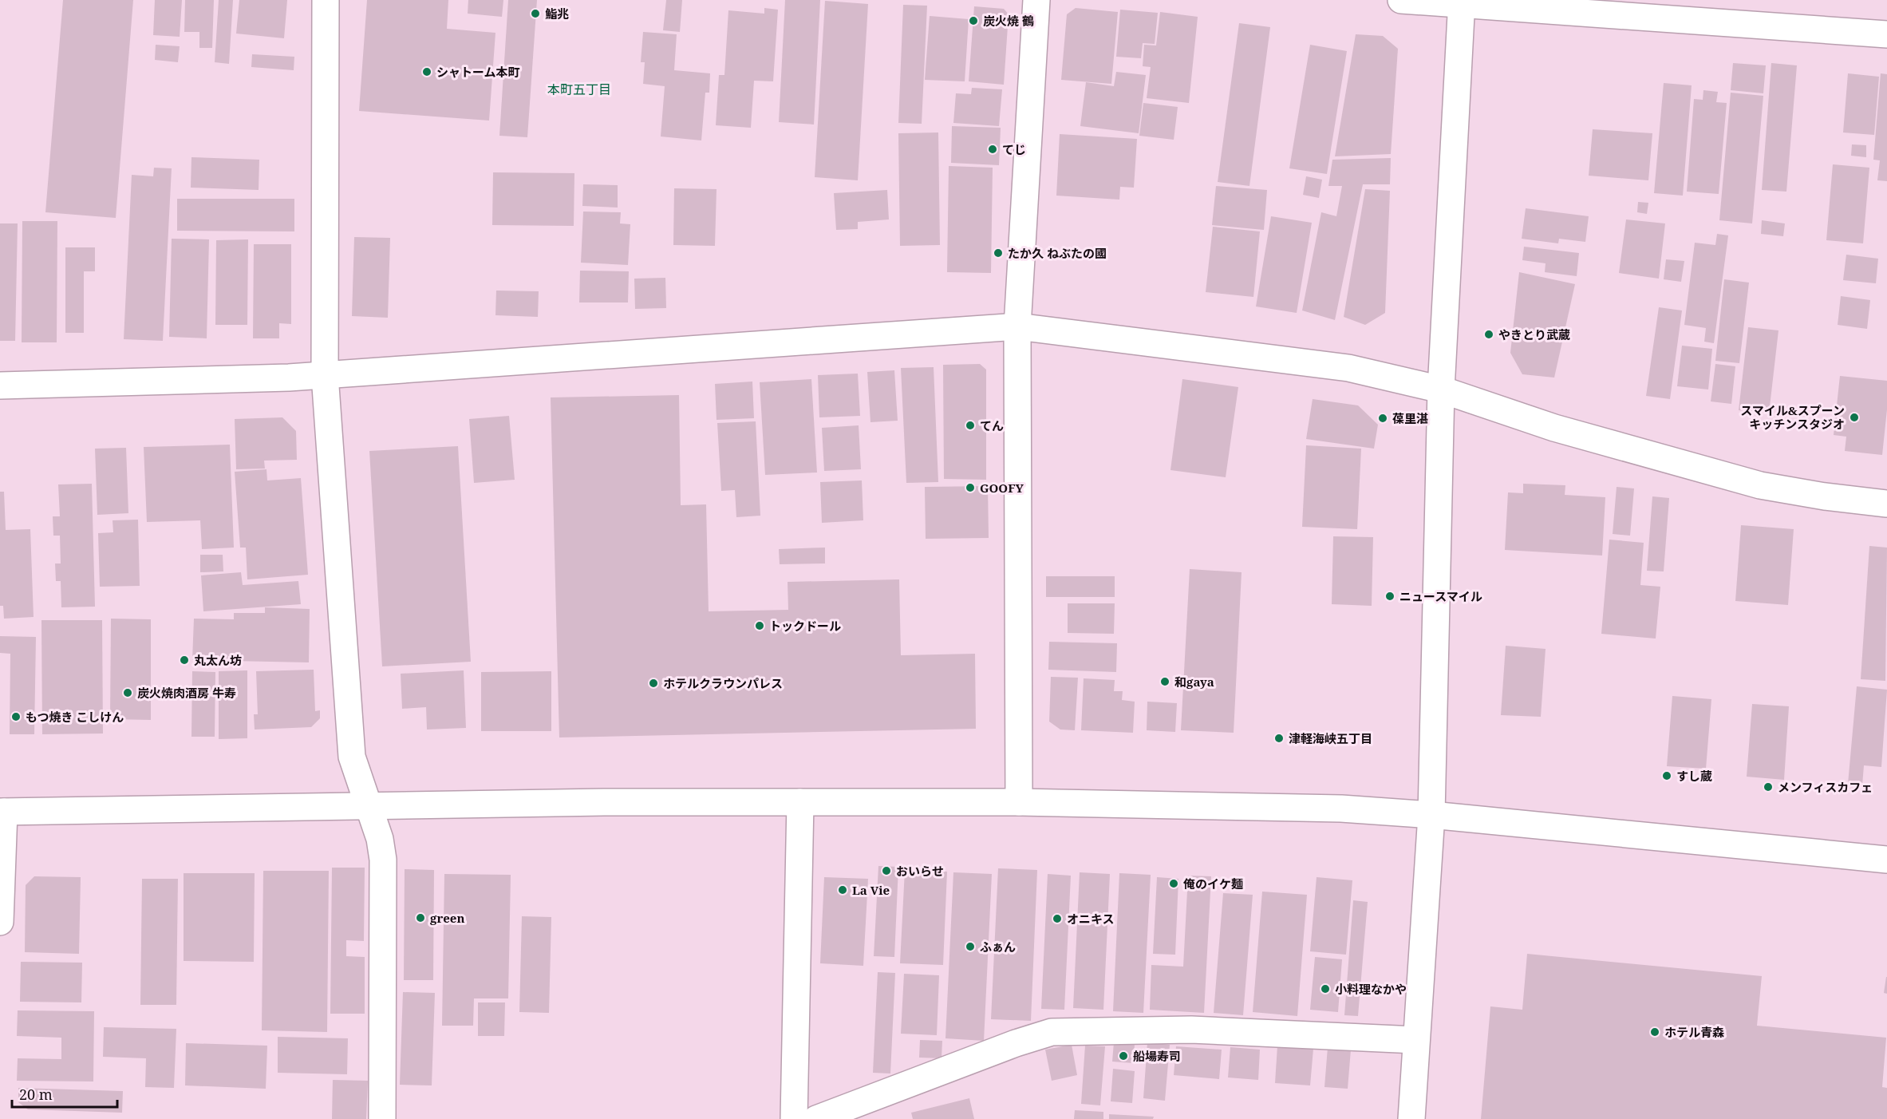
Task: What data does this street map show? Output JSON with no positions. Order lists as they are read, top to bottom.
{
  "districts": ["本町五丁目"],
  "places": [
    "鮨兆",
    "炭火焼 鶴",
    "シャトーム本町",
    "てじ",
    "たか久 ねぶたの國",
    "やきとり武蔵",
    "スマイル&スプーン キッチンスタジオ",
    "葆里湛",
    "てん",
    "GOOFY",
    "ニュースマイル",
    "トックドール",
    "丸太ん坊",
    "和gaya",
    "ホテルクラウンパレス",
    "炭火焼肉酒房 牛寿",
    "もつ焼き こしけん",
    "津軽海峡五丁目",
    "すし蔵",
    "メンフィスカフェ",
    "おいらせ",
    "俺のイケ麺",
    "La Vie",
    "green",
    "オニキス",
    "ふぁん",
    "小料理なかや",
    "ホテル青森",
    "船場寿司"
  ],
  "scale_bar": "20 m"
}
